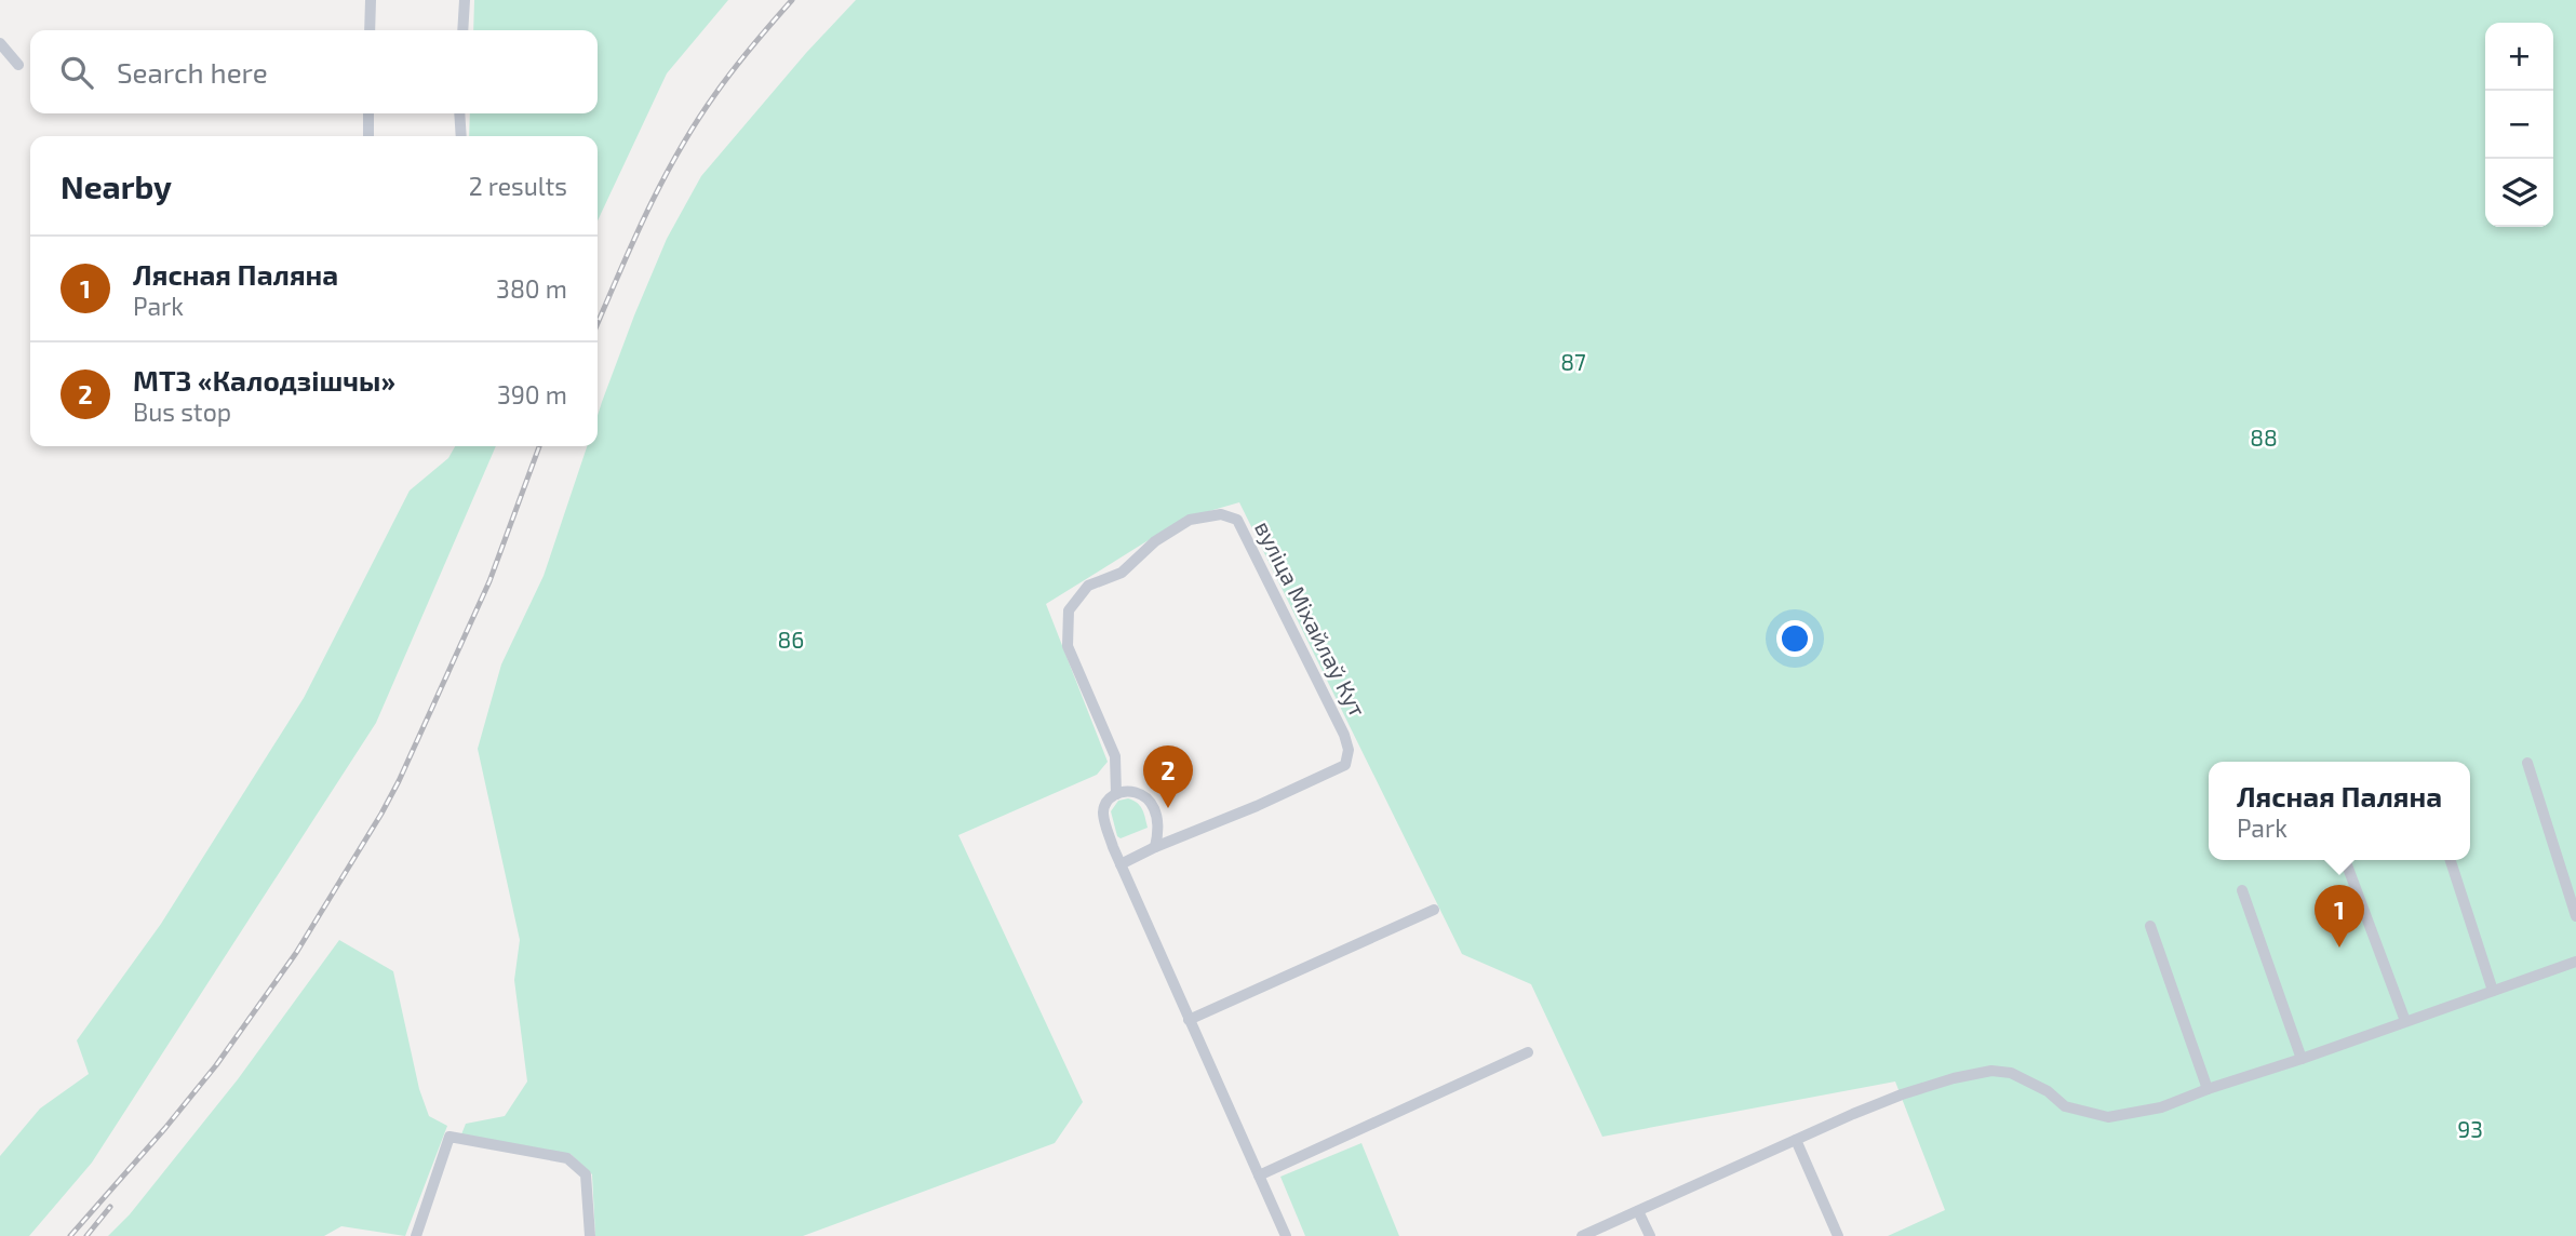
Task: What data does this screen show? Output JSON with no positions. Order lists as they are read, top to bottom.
{
  "streets": {
    "street": ["вуліца Міхайлаў Кут"]
  },
  "parks": [
    "87",
    "88",
    "86",
    "93"
  ],
  "page": {
    "map_buttons": ["+", "−"],
    "search": "Search here",
    "heading": ["Nearby", "2 results"],
    "list": [
      {
        "mark": "1",
        "name": "Лясная Паляна",
        "note": "Park",
        "value": "380 m"
      },
      {
        "mark": "2",
        "name": "МТЗ «Калодзішчы»",
        "note": "Bus stop",
        "value": "390 m"
      }
    ],
    "pins": ["2", "1"],
    "popup": ["Лясная Паляна", "Park"]
  }
}
